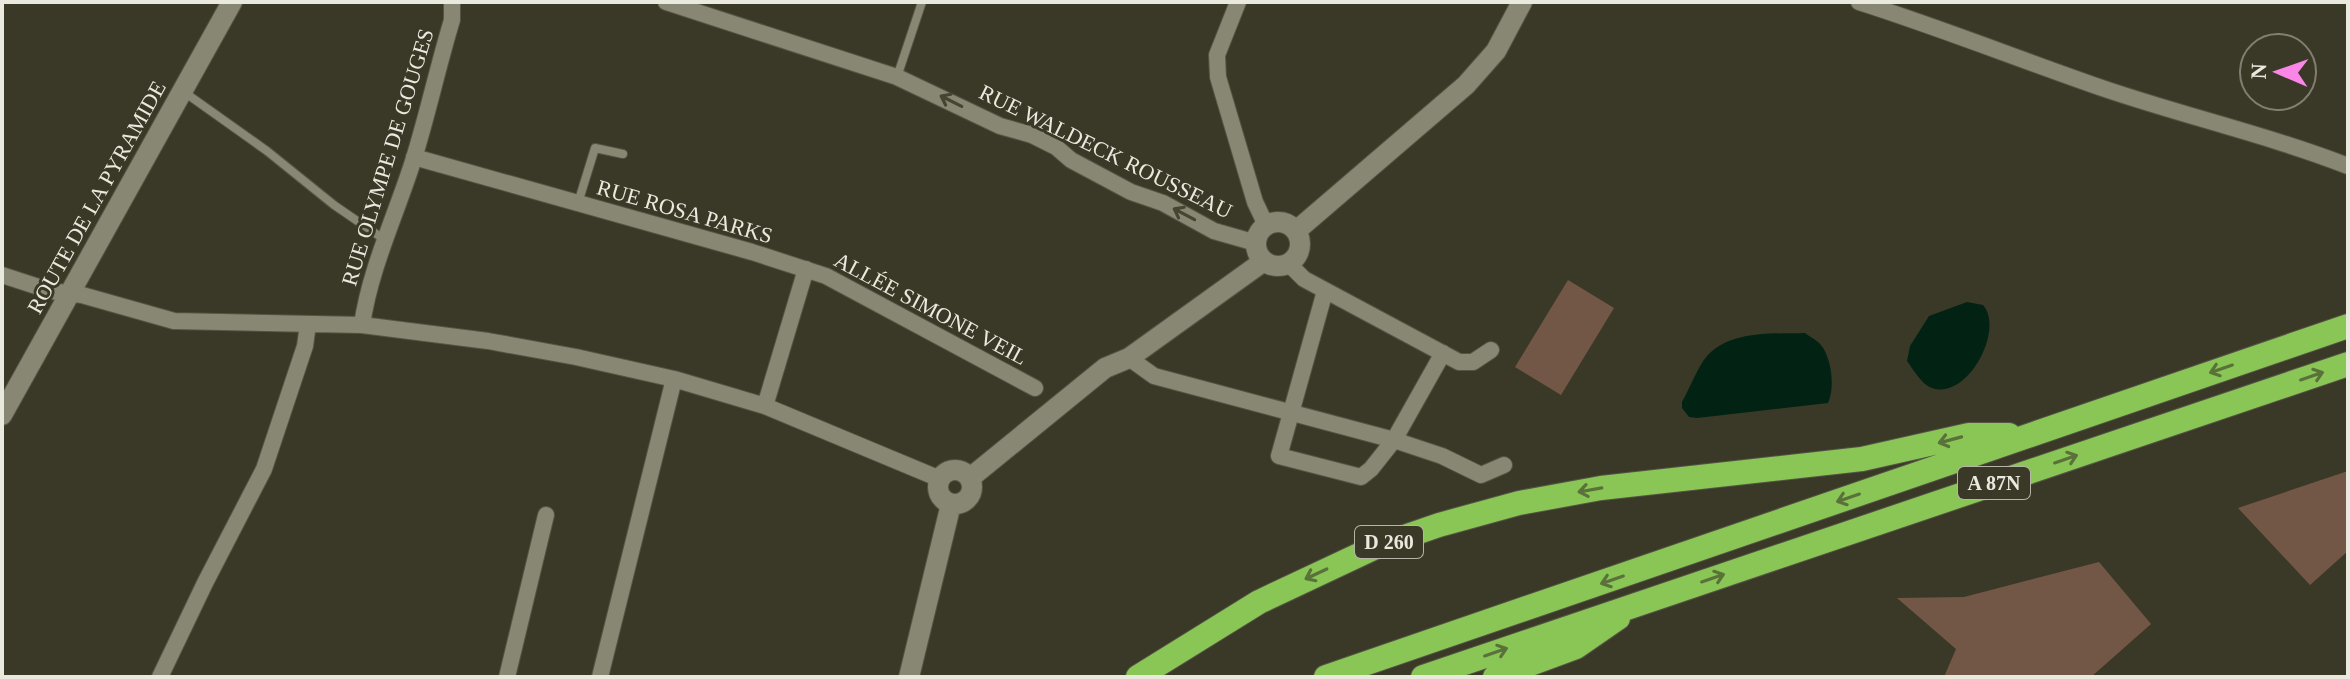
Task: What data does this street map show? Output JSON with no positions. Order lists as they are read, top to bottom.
{
  "streets": {
    "highway": ["A 87N", "D 260"],
    "street": [
      "RUE WALDECK ROUSSEAU",
      "RUE OLYMPE DE GOUGES",
      "ROUTE DE LA PYRAMIDE",
      "RUE ROSA PARKS",
      "ALLÉE SIMONE VEIL"
    ]
  },
  "crossings": [
    ["RUE OLYMPE DE GOUGES", "RUE ROSA PARKS"],
    ["RUE ROSA PARKS", "ALLÉE SIMONE VEIL"],
    ["A 87N", "D 260"]
  ],
  "one_way": ["RUE WALDECK ROUSSEAU"],
  "north": "left"
}
